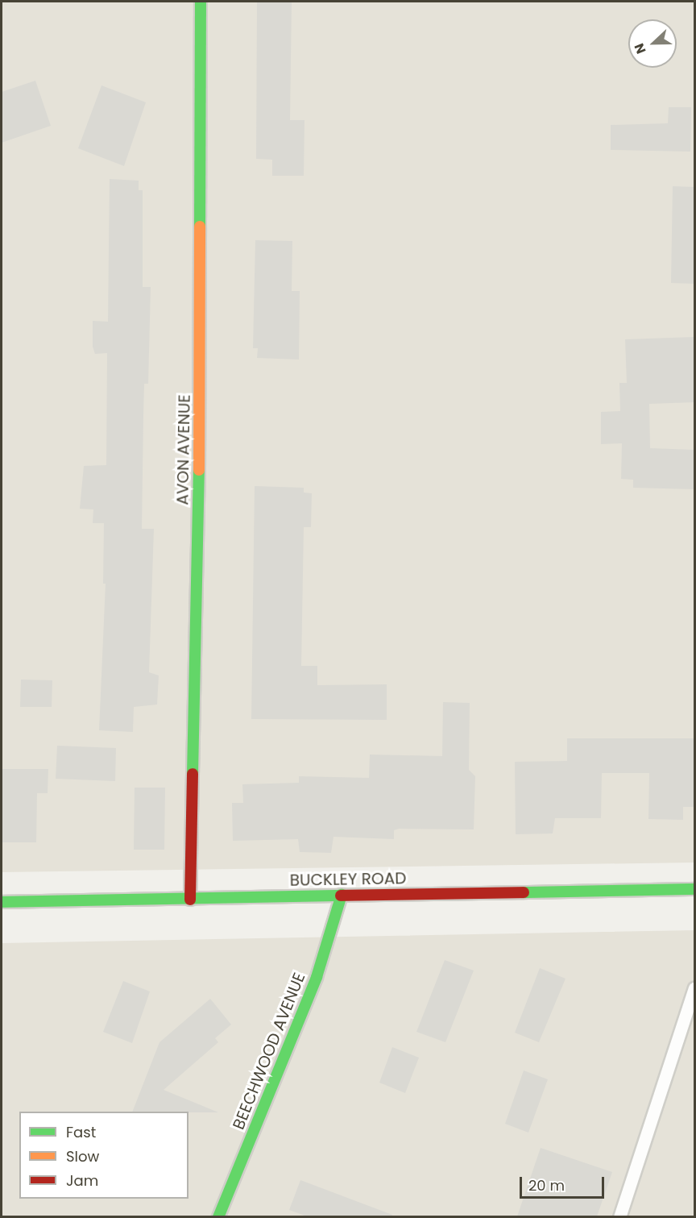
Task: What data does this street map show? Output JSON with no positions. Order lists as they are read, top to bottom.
{
  "streets": {
    "street": ["AVON AVENUE", "BUCKLEY ROAD", "BEECHWOOD AVENUE"]
  },
  "crossings": [
    ["AVON AVENUE", "BUCKLEY ROAD"],
    ["BUCKLEY ROAD", "BEECHWOOD AVENUE"]
  ],
  "legend": ["Fast", "Slow", "Jam"],
  "scale_bar": "20 m",
  "north": "left"
}
